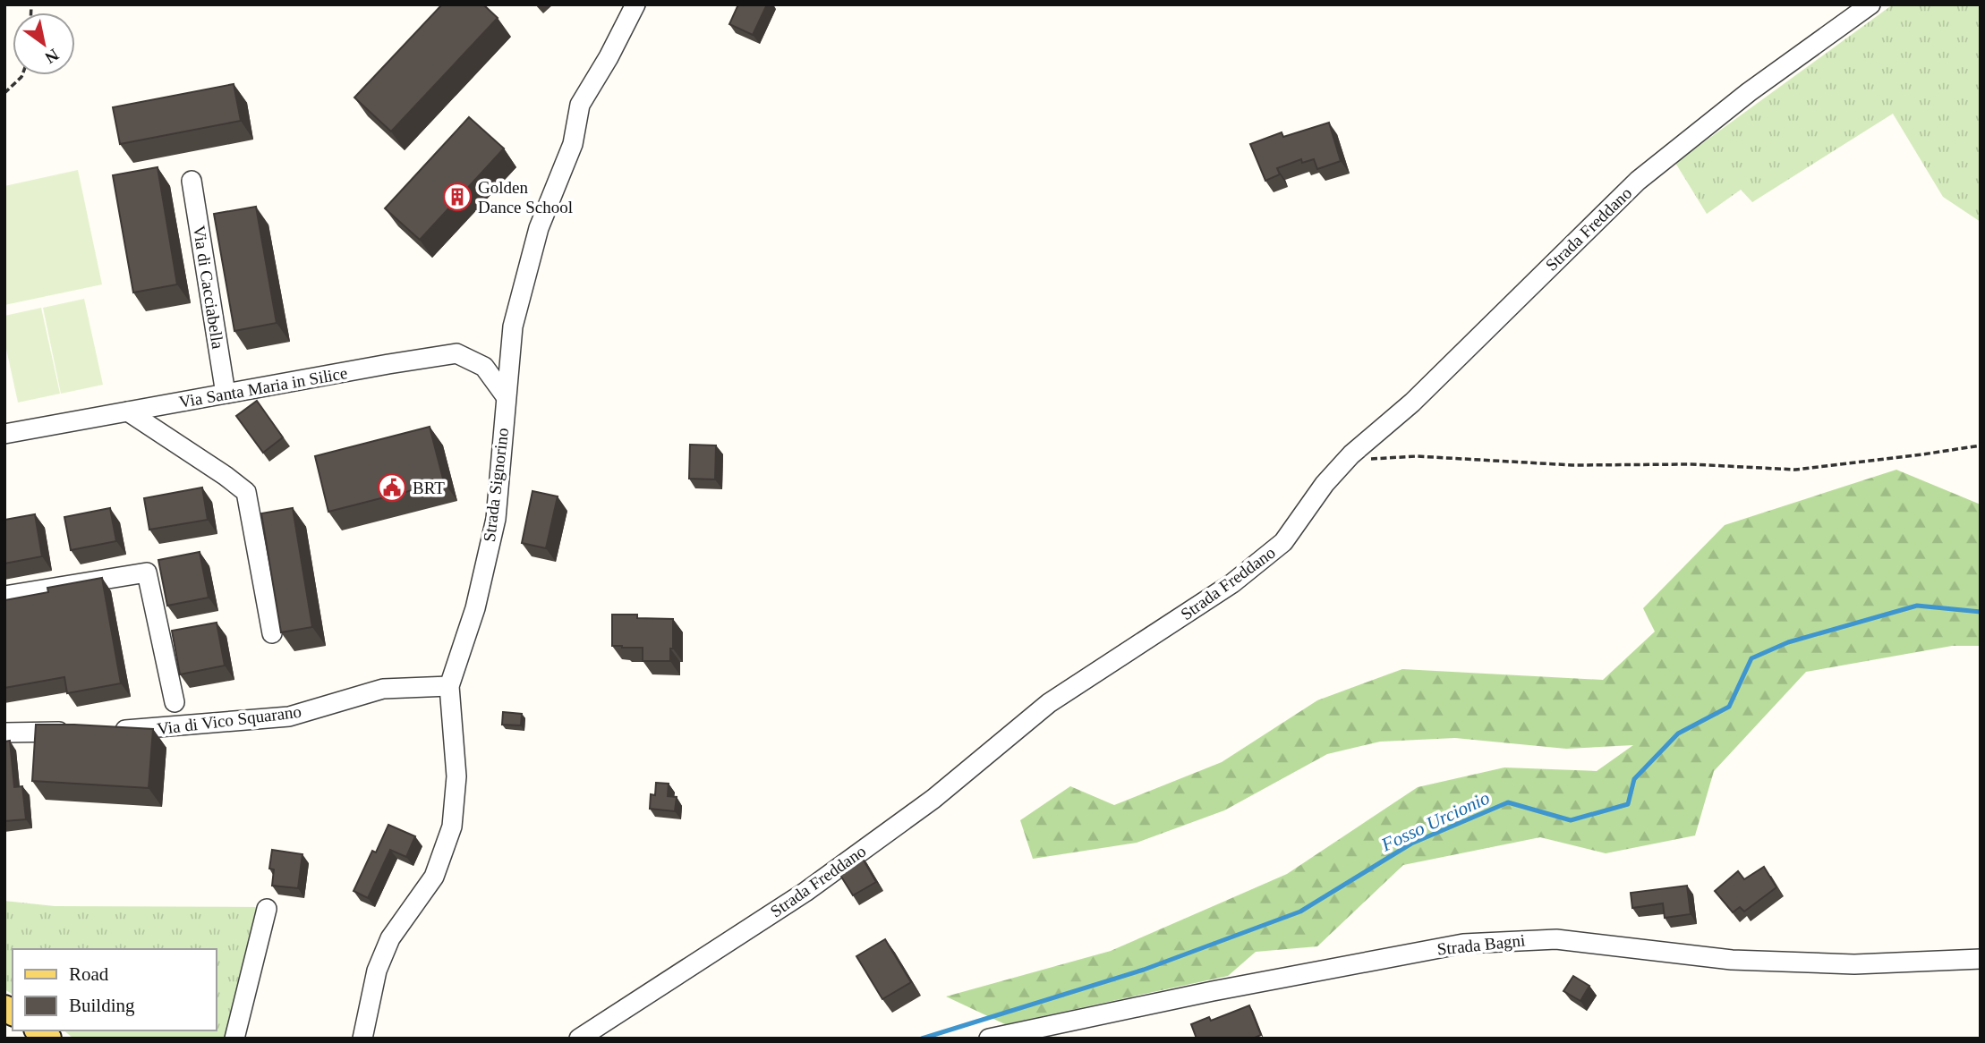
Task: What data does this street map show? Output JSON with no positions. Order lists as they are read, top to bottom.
{
  "streets": {
    "street": [
      "Strada Freddano",
      "Via di Cacciabella",
      "Via Santa Maria in Silice",
      "Strada Signorino",
      "Via di Vico Squarano",
      "Strada Bagni"
    ]
  },
  "crossings": [
    ["Via di Cacciabella", "Via Santa Maria in Silice"],
    ["Via Santa Maria in Silice", "Strada Signorino"],
    ["Strada Signorino", "Via di Vico Squarano"]
  ],
  "water": ["Fosso Urcionio"],
  "places": {
    "building": ["Golden Dance School"],
    "public building": ["BRT"]
  },
  "legend": ["Road", "Building"],
  "north": "bottom right"
}
